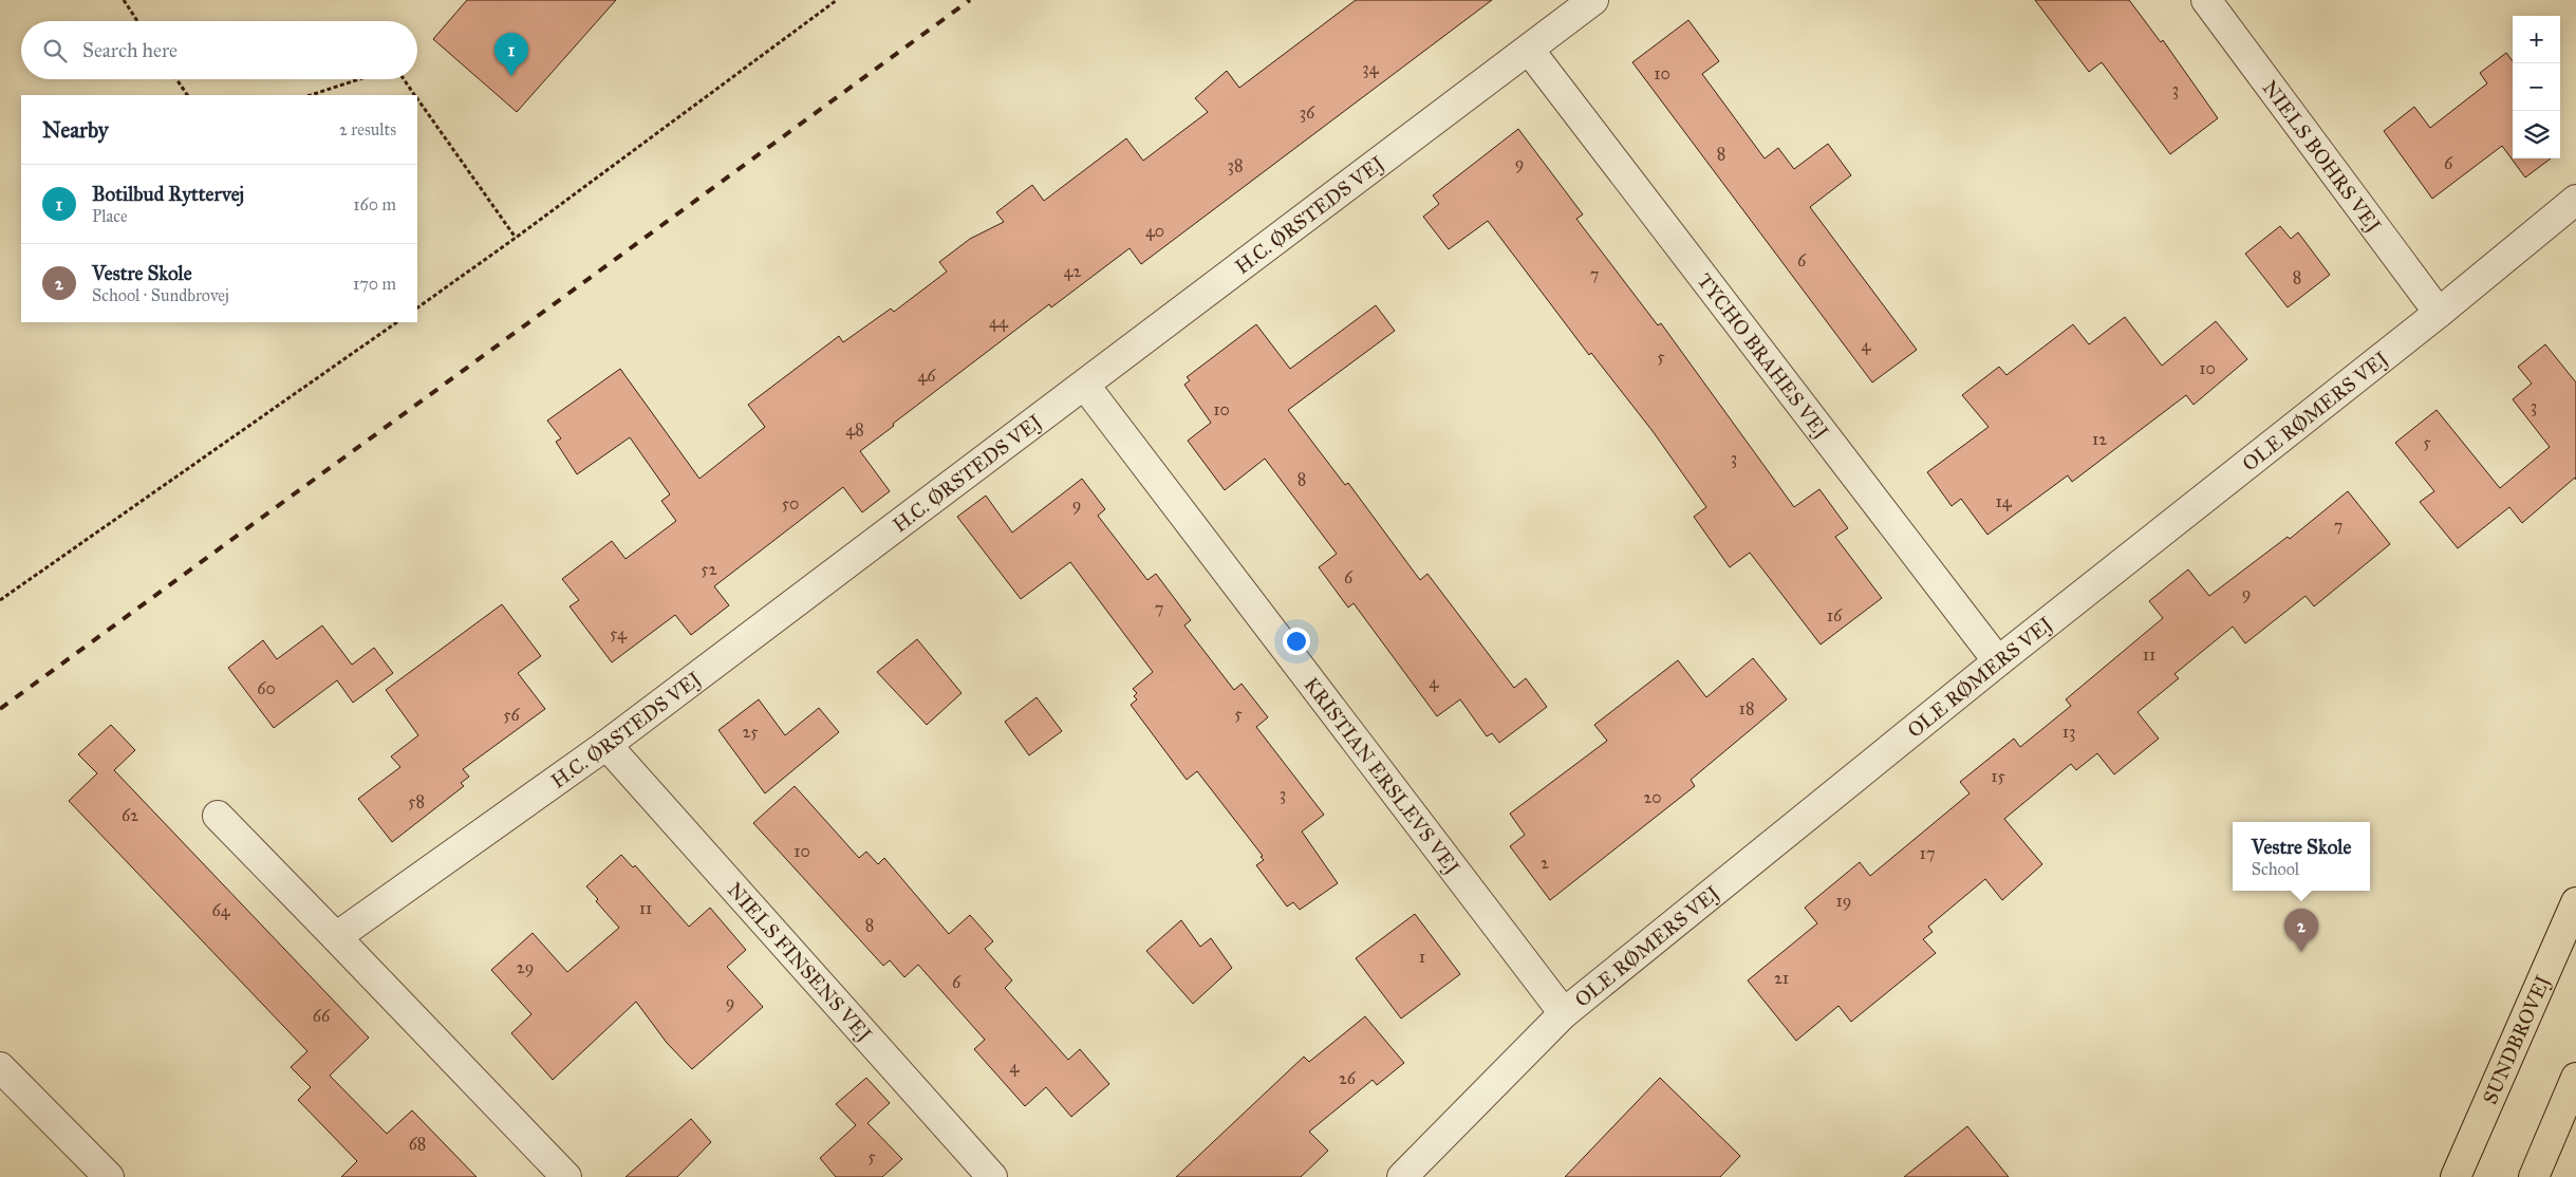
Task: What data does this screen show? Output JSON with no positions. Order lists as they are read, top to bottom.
{
  "streets": {
    "main road": ["SUNDBROVEJ"],
    "street": [
      "NIELS BOHRS VEJ",
      "H.C. ØRSTEDS VEJ",
      "TYCHO BRAHES VEJ",
      "OLE RØMERS VEJ",
      "KRISTIAN ERSLEVS VEJ",
      "NIELS FINSENS VEJ"
    ]
  },
  "crossings": [
    ["NIELS BOHRS VEJ", "OLE RØMERS VEJ"],
    ["H.C. ØRSTEDS VEJ", "TYCHO BRAHES VEJ"],
    ["H.C. ØRSTEDS VEJ", "KRISTIAN ERSLEVS VEJ"],
    ["H.C. ØRSTEDS VEJ", "NIELS FINSENS VEJ"],
    ["TYCHO BRAHES VEJ", "OLE RØMERS VEJ"],
    ["OLE RØMERS VEJ", "KRISTIAN ERSLEVS VEJ"]
  ],
  "house_numbers": [
    "34",
    "10",
    "3",
    "36",
    "8",
    "9",
    "6",
    "38",
    "40",
    "6",
    "42",
    "7",
    "8",
    "44",
    "4",
    "5",
    "10",
    "46",
    "3",
    "10",
    "48",
    "12",
    "5",
    "3",
    "8",
    "14",
    "50",
    "9",
    "7",
    "52",
    "6",
    "9",
    "7",
    "16",
    "54",
    "11",
    "4",
    "60",
    "18",
    "5",
    "56",
    "25",
    "13",
    "15",
    "3",
    "20",
    "58",
    "62",
    "10",
    "17",
    "2",
    "19",
    "11",
    "64",
    "8",
    "1",
    "29",
    "21",
    "6",
    "9",
    "66",
    "4",
    "26",
    "68",
    "5"
  ],
  "page": {
    "map_buttons": ["+", "−"],
    "search": "Search here",
    "pins": ["1", "2"],
    "heading": ["Nearby", "2 results"],
    "list": [
      {
        "mark": "1",
        "name": "Botilbud Ryttervej",
        "note": "Place",
        "value": "160 m"
      },
      {
        "mark": "2",
        "name": "Vestre Skole",
        "note": "School · Sundbrovej",
        "value": "170 m"
      }
    ],
    "popup": ["Vestre Skole", "School"]
  }
}
